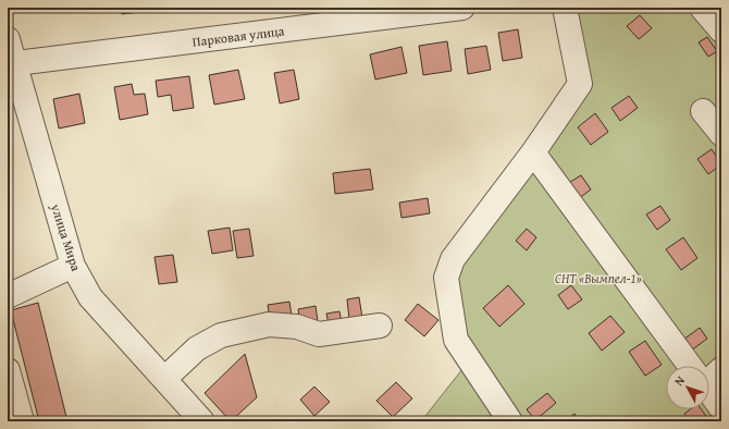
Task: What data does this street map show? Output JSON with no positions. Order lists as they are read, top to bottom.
{
  "streets": {
    "street": ["Парковая улица", "улица Мира"]
  },
  "crossings": [
    ["Парковая улица", "улица Мира"]
  ],
  "parks": ["СНТ «Вымпел-1»"],
  "north": "top left"
}
